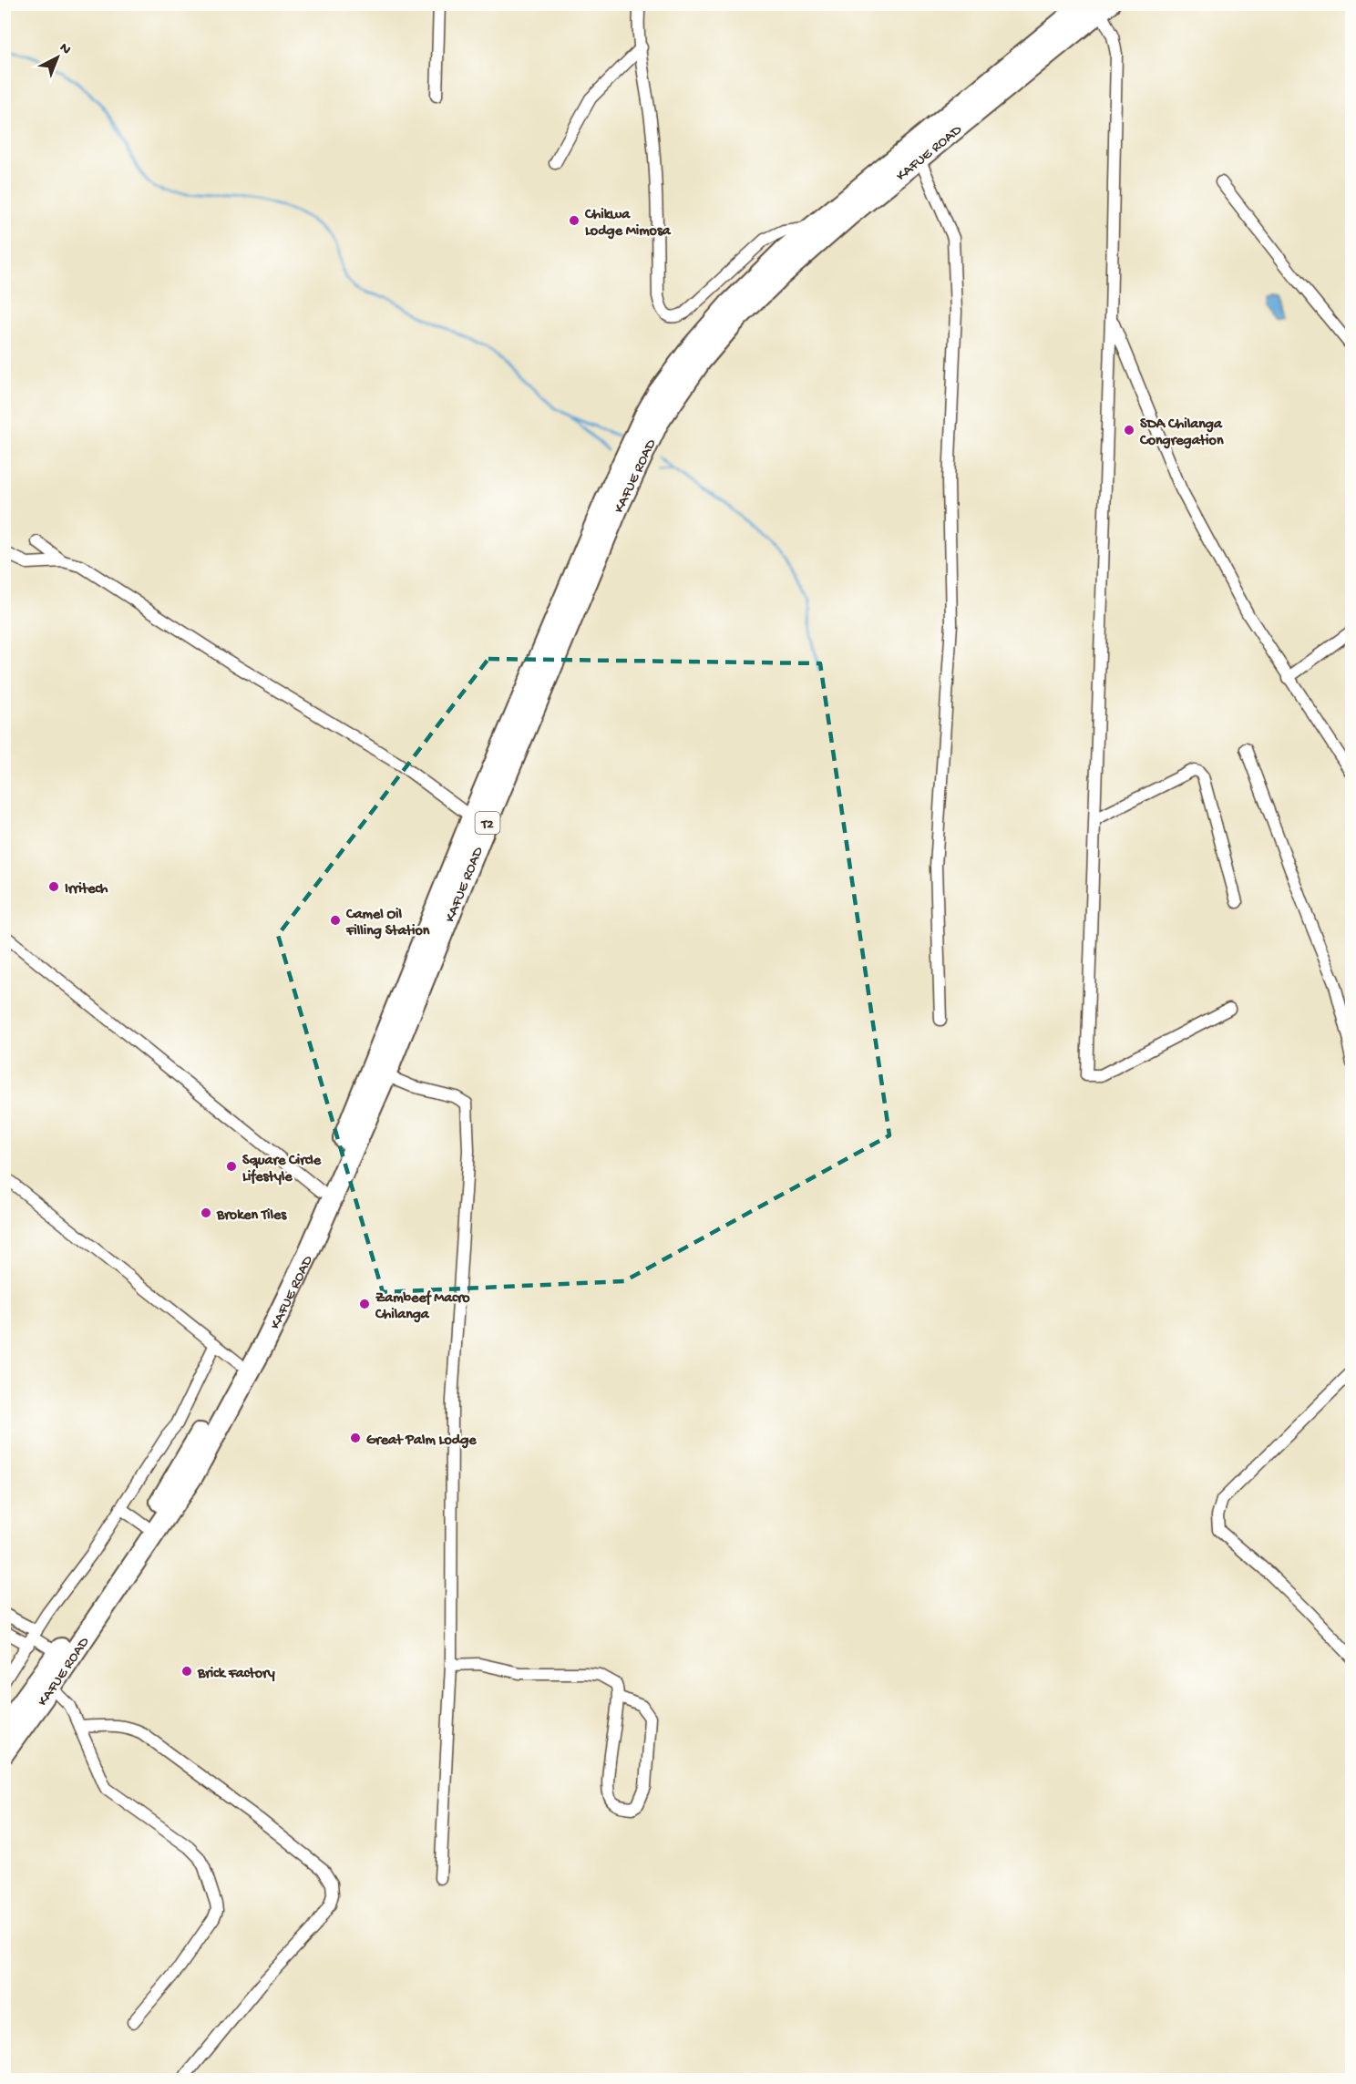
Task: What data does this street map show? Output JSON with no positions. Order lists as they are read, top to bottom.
{
  "streets": {
    "highway": ["KAFUE ROAD", "T2"]
  },
  "places": [
    "Chikwa Lodge Mimosa",
    "SDA Chilanga Congregation",
    "Irritech",
    "Camel Oil Filling Station",
    "Square Circle Lifestyle",
    "Broken Tiles",
    "Zambeef Macro Chilanga",
    "Great Palm Lodge",
    "Brick Factory"
  ],
  "north": "top right"
}
